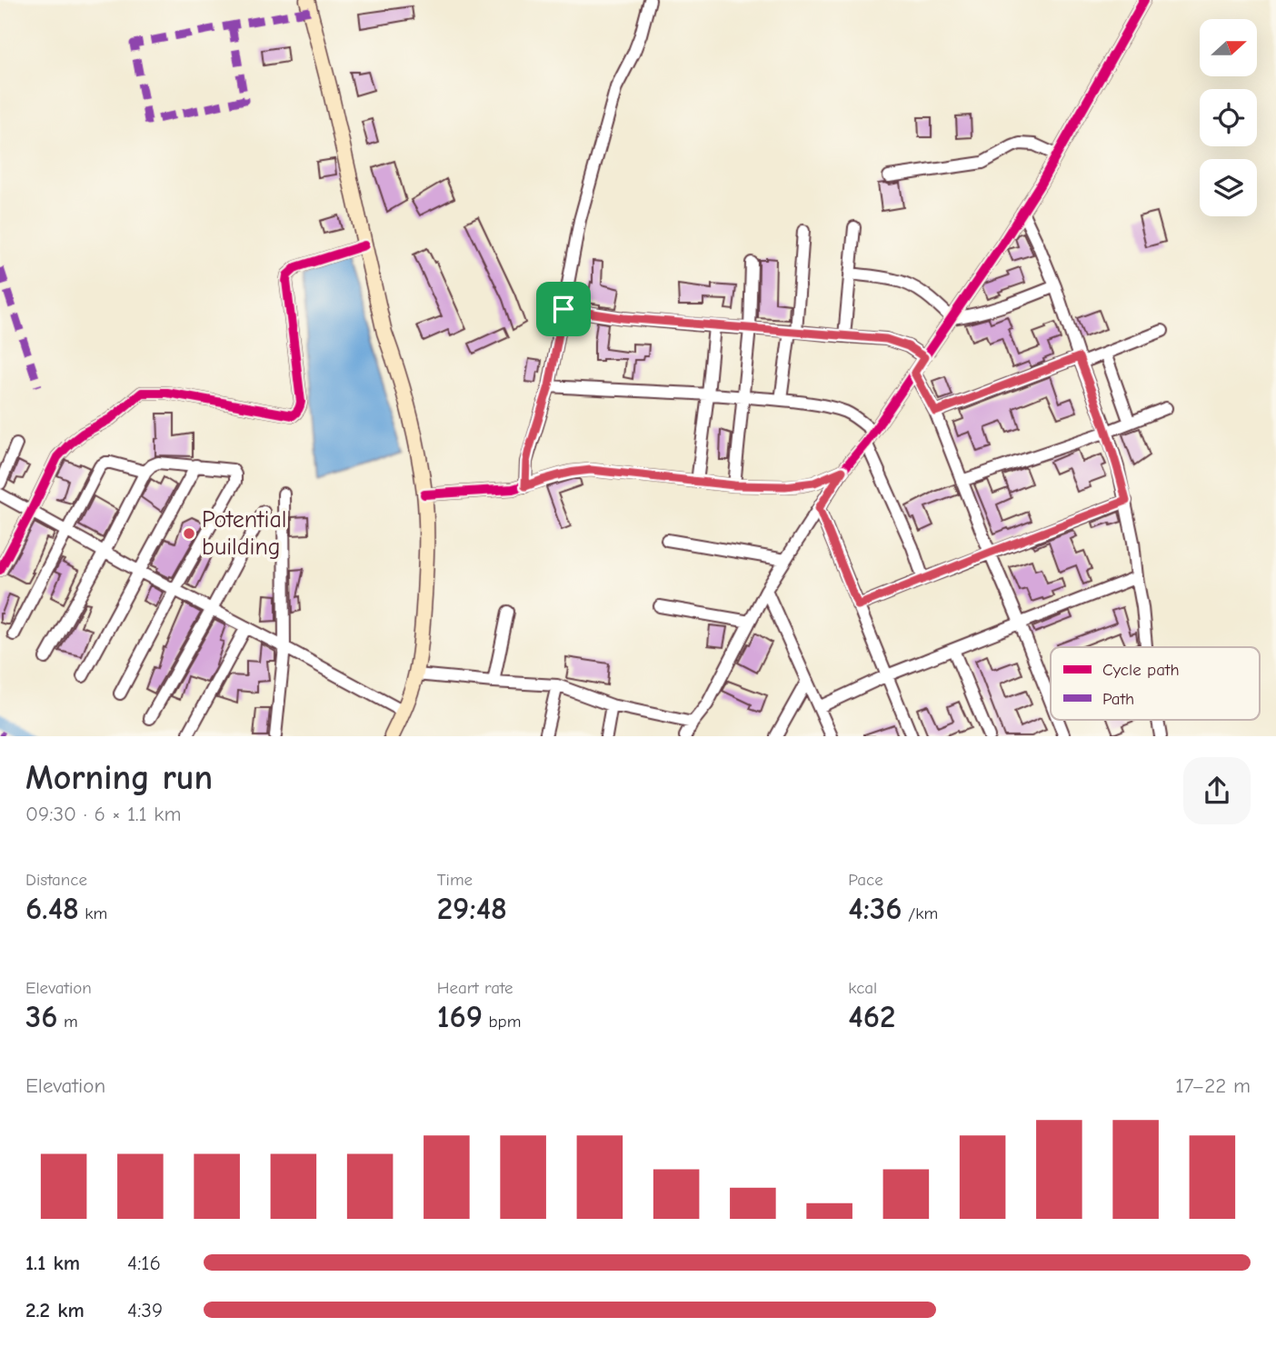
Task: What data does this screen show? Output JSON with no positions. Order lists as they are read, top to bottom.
{
  "places": ["Potential building"],
  "legend": ["Cycle path", "Path"],
  "north": "right",
  "page": {
    "heading": ["Morning run", "09:30 · 6 × 1.1 km"],
    "stats": [
      ["Distance", "6.48 km"],
      ["Time", "29:48"],
      ["Pace", "4:36 /km"],
      ["Elevation", "36 m"],
      ["Heart rate", "169 bpm"],
      ["kcal", "462"]
    ],
    "chart": ["Elevation", "17–22 m"],
    "list": [
      {
        "name": "1.1 km",
        "note": "4:16"
      },
      {
        "name": "2.2 km",
        "note": "4:39"
      }
    ]
  }
}
